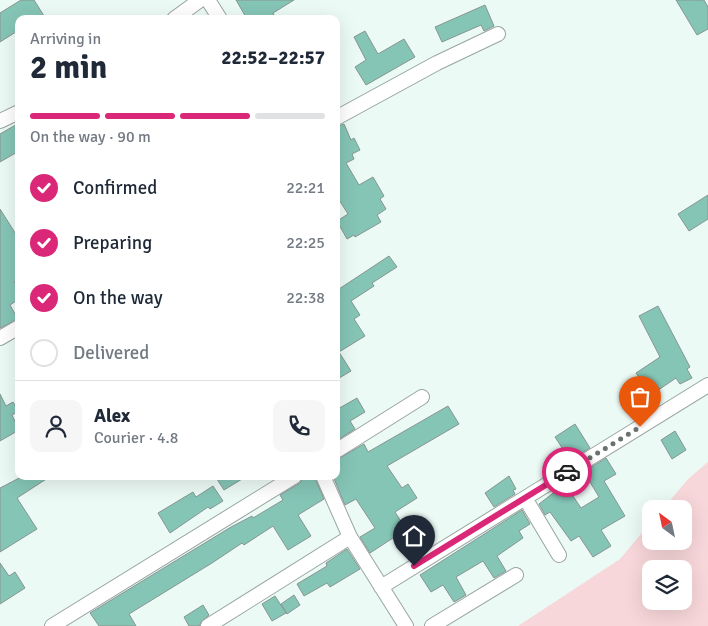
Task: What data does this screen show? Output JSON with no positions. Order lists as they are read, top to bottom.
{
  "north": "top left",
  "page": {
    "heading": ["2 min", "Arriving in", "22:52–22:57"],
    "panel": ["Alex", "Courier · 4.8"],
    "bar": "On the way · 90 m",
    "list": [
      ["Confirmed", "22:21"],
      ["Preparing", "22:25"],
      ["On the way", "22:38"],
      "Delivered"
    ]
  }
}
